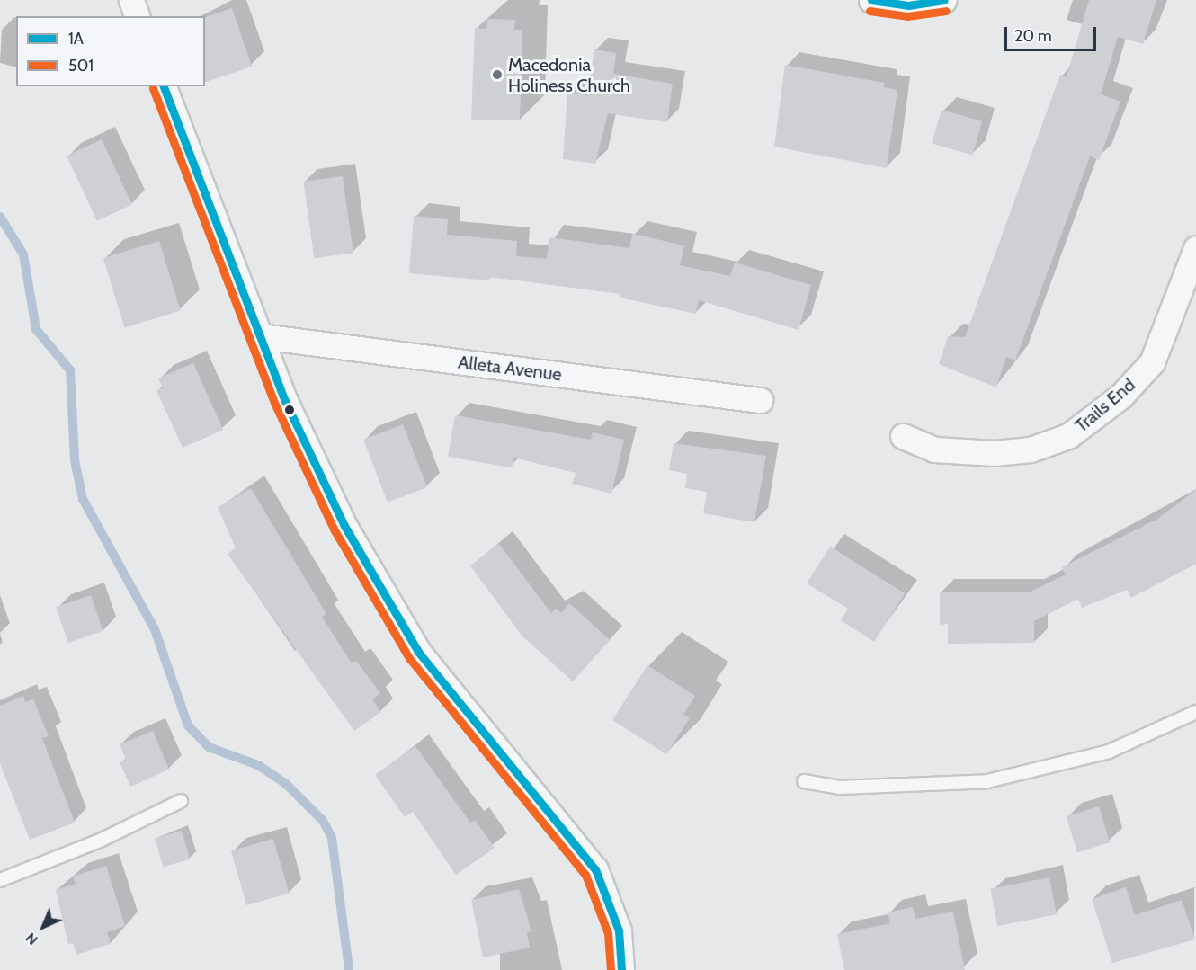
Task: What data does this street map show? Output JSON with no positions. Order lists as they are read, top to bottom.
{
  "streets": {
    "street": ["Alleta Avenue", "Trails End"]
  },
  "places": ["Macedonia Holiness Church"],
  "lines": ["transit line 1A", "transit line 501"],
  "legend": ["1A", "501"],
  "scale_bar": "20 m",
  "north": "bottom left"
}
